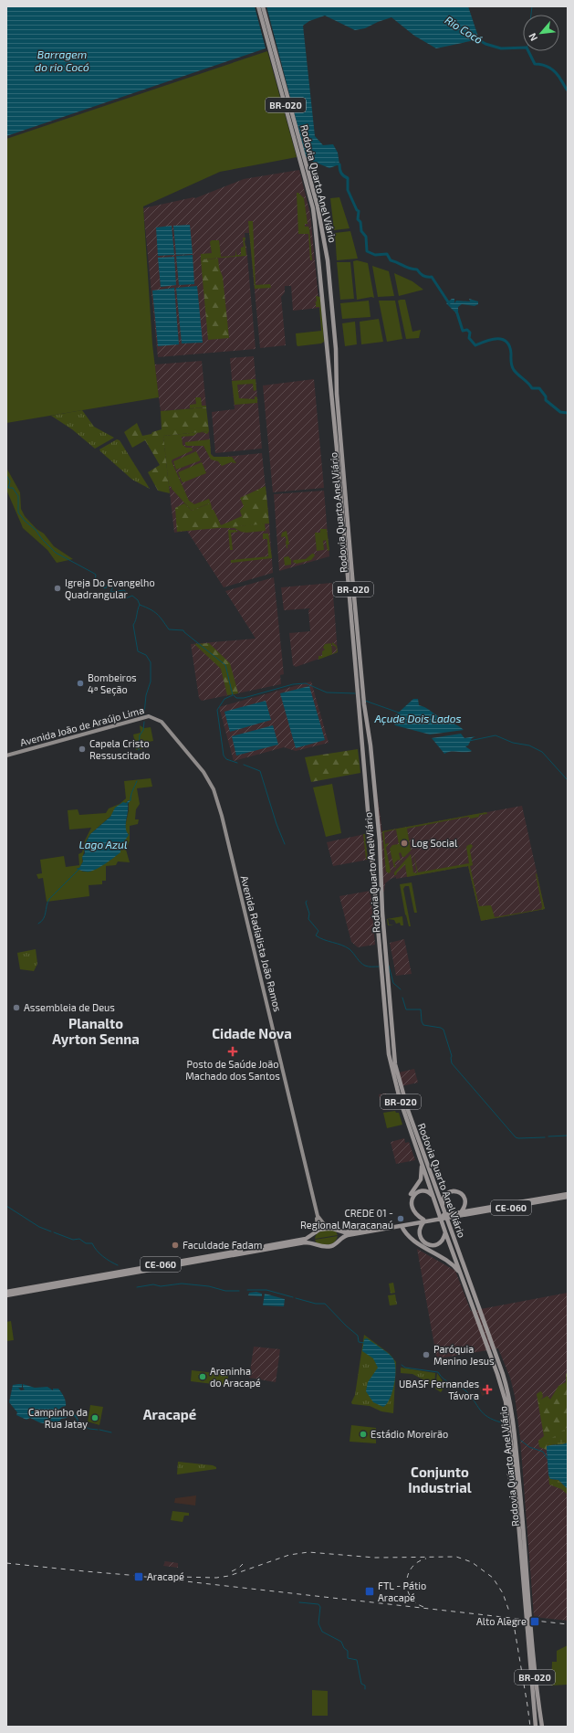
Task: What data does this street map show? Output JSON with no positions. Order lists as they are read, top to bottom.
{
  "streets": {
    "highway": ["BR-020", "Rodovia Quarto Anel Viário", "CE-060"],
    "main road": ["Avenida João de Araújo Lima", "Avenida Radialista João Ramos"]
  },
  "crossings": [
    ["Avenida João de Araújo Lima", "Avenida Radialista João Ramos"],
    ["Avenida Radialista João Ramos", "CE-060"]
  ],
  "districts": [
    "Planalto Ayrton Senna",
    "Cidade Nova",
    "Aracapé",
    "Conjunto Industrial"
  ],
  "water": [
    "Rio Cocó",
    "Barragem do rio Cocó",
    "Açude Dois Lados",
    "Lago Azul"
  ],
  "places": {
    "other": [
      "Igreja Do Evangelho Quadrangular",
      "Bombeiros 4ª Seção",
      "Capela Cristo Ressuscitado",
      "Log Social",
      "Assembleia de Deus",
      "CREDE 01 - Regional Maracanaú",
      "Faculdade Fadam",
      "Paróquia Menino Jesus",
      "Areninha do Aracapé",
      "Campinho da Rua Jatay",
      "Estádio Moreirão"
    ],
    "health": ["Posto de Saúde João Machado dos Santos", "UBASF Fernandes Távora"],
    "transit": ["Aracapé", "FTL - Pátio Aracapé", "Alto Alegre"]
  },
  "north": "bottom left"
}
